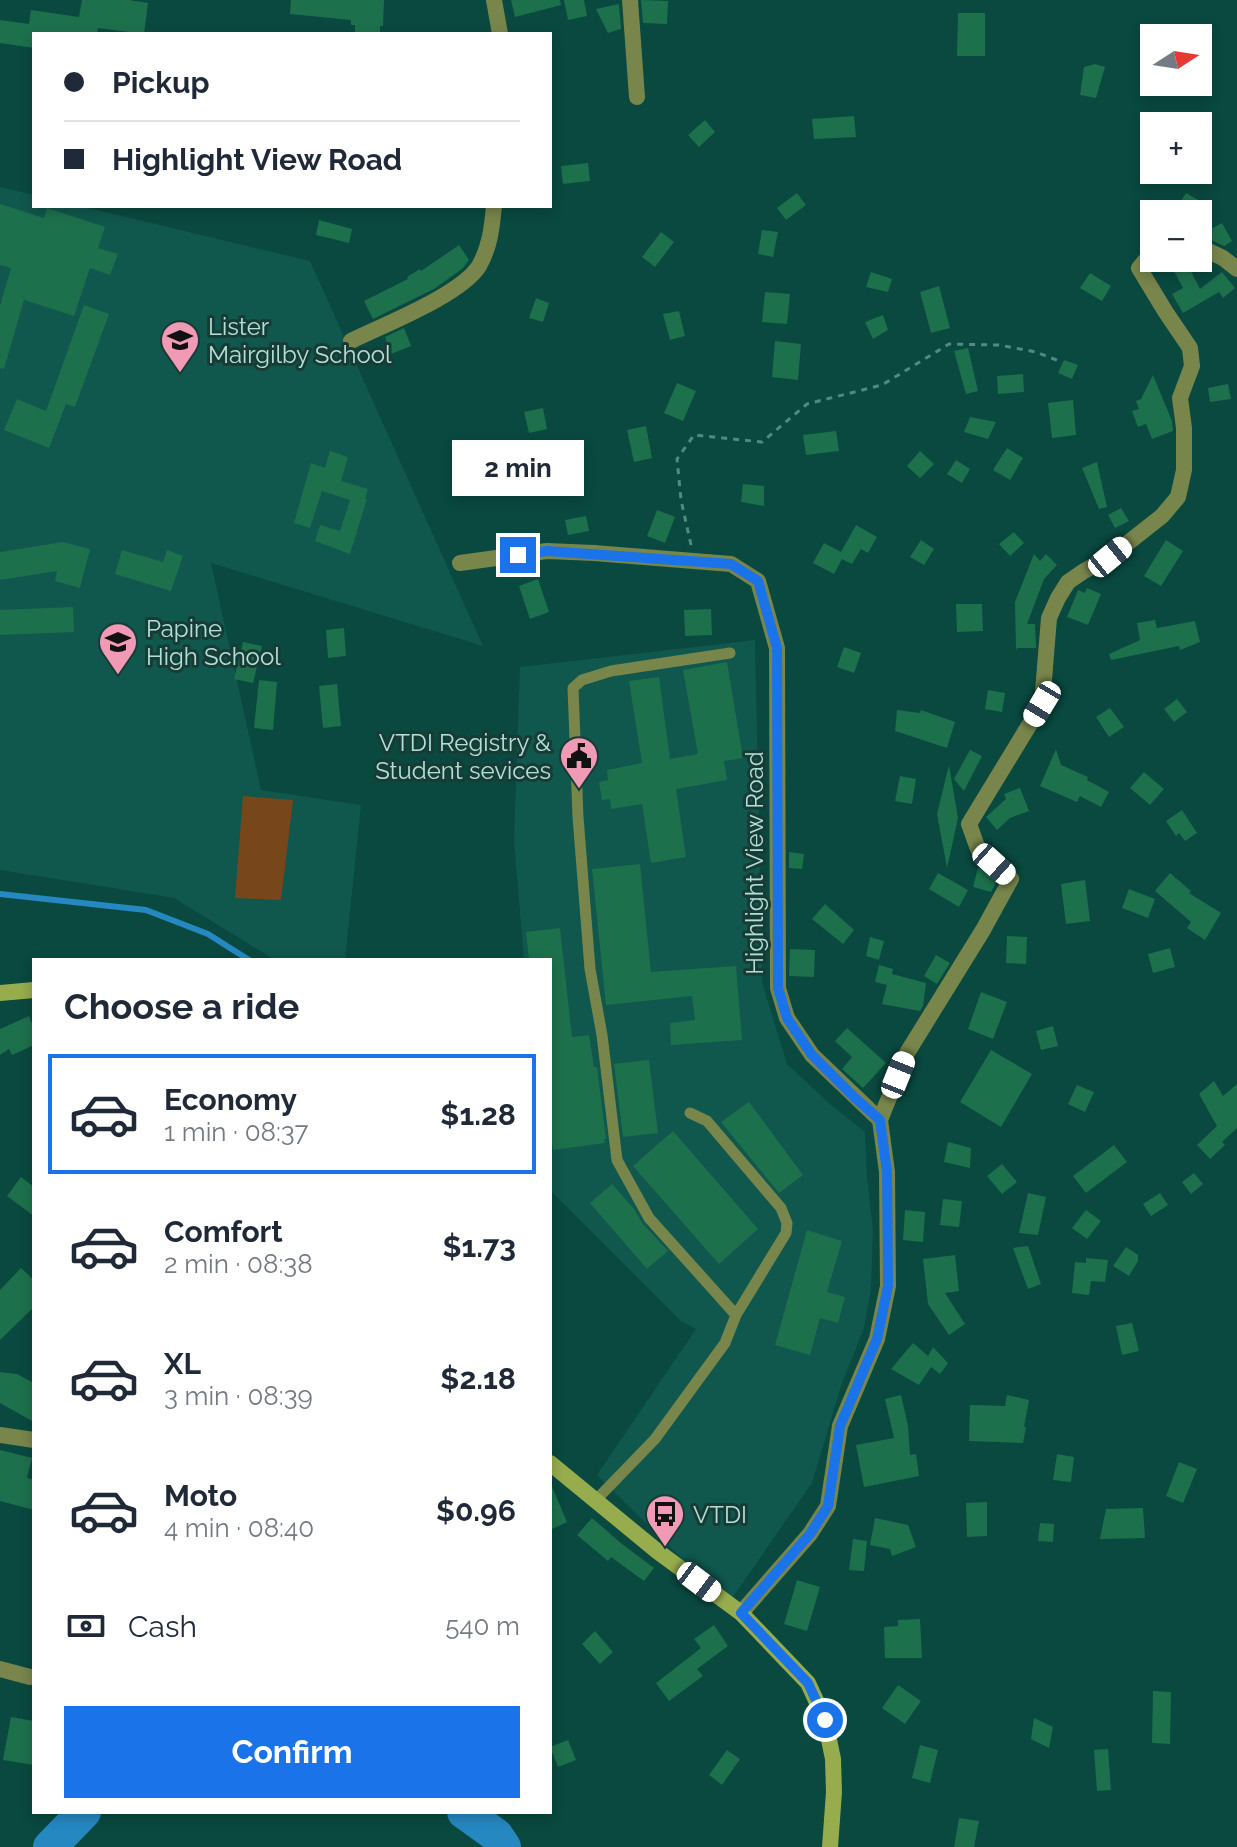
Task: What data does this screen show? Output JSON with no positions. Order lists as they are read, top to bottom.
{
  "streets": {
    "street": ["Highlight View Road"]
  },
  "places": {
    "school or university": ["Lister Mairgilby School", "Papine High School"],
    "public building": ["VTDI Registry & Student sevices"],
    "bus stop": ["VTDI"]
  },
  "north": "right",
  "page": {
    "map_buttons": ["+", "−"],
    "banner": ["Pickup", "Highlight View Road"],
    "bubble": "2 min",
    "heading": "Choose a ride",
    "list": [
      {
        "name": "Economy",
        "note": "1 min · 08:37",
        "value": "$1.28"
      },
      {
        "name": "Comfort",
        "note": "2 min · 08:38",
        "value": "$1.73"
      },
      {
        "name": "XL",
        "note": "3 min · 08:39",
        "value": "$2.18"
      },
      {
        "name": "Moto",
        "note": "4 min · 08:40",
        "value": "$0.96"
      }
    ],
    "pay": ["Cash", "540 m"],
    "buttons": "Confirm"
  }
}
